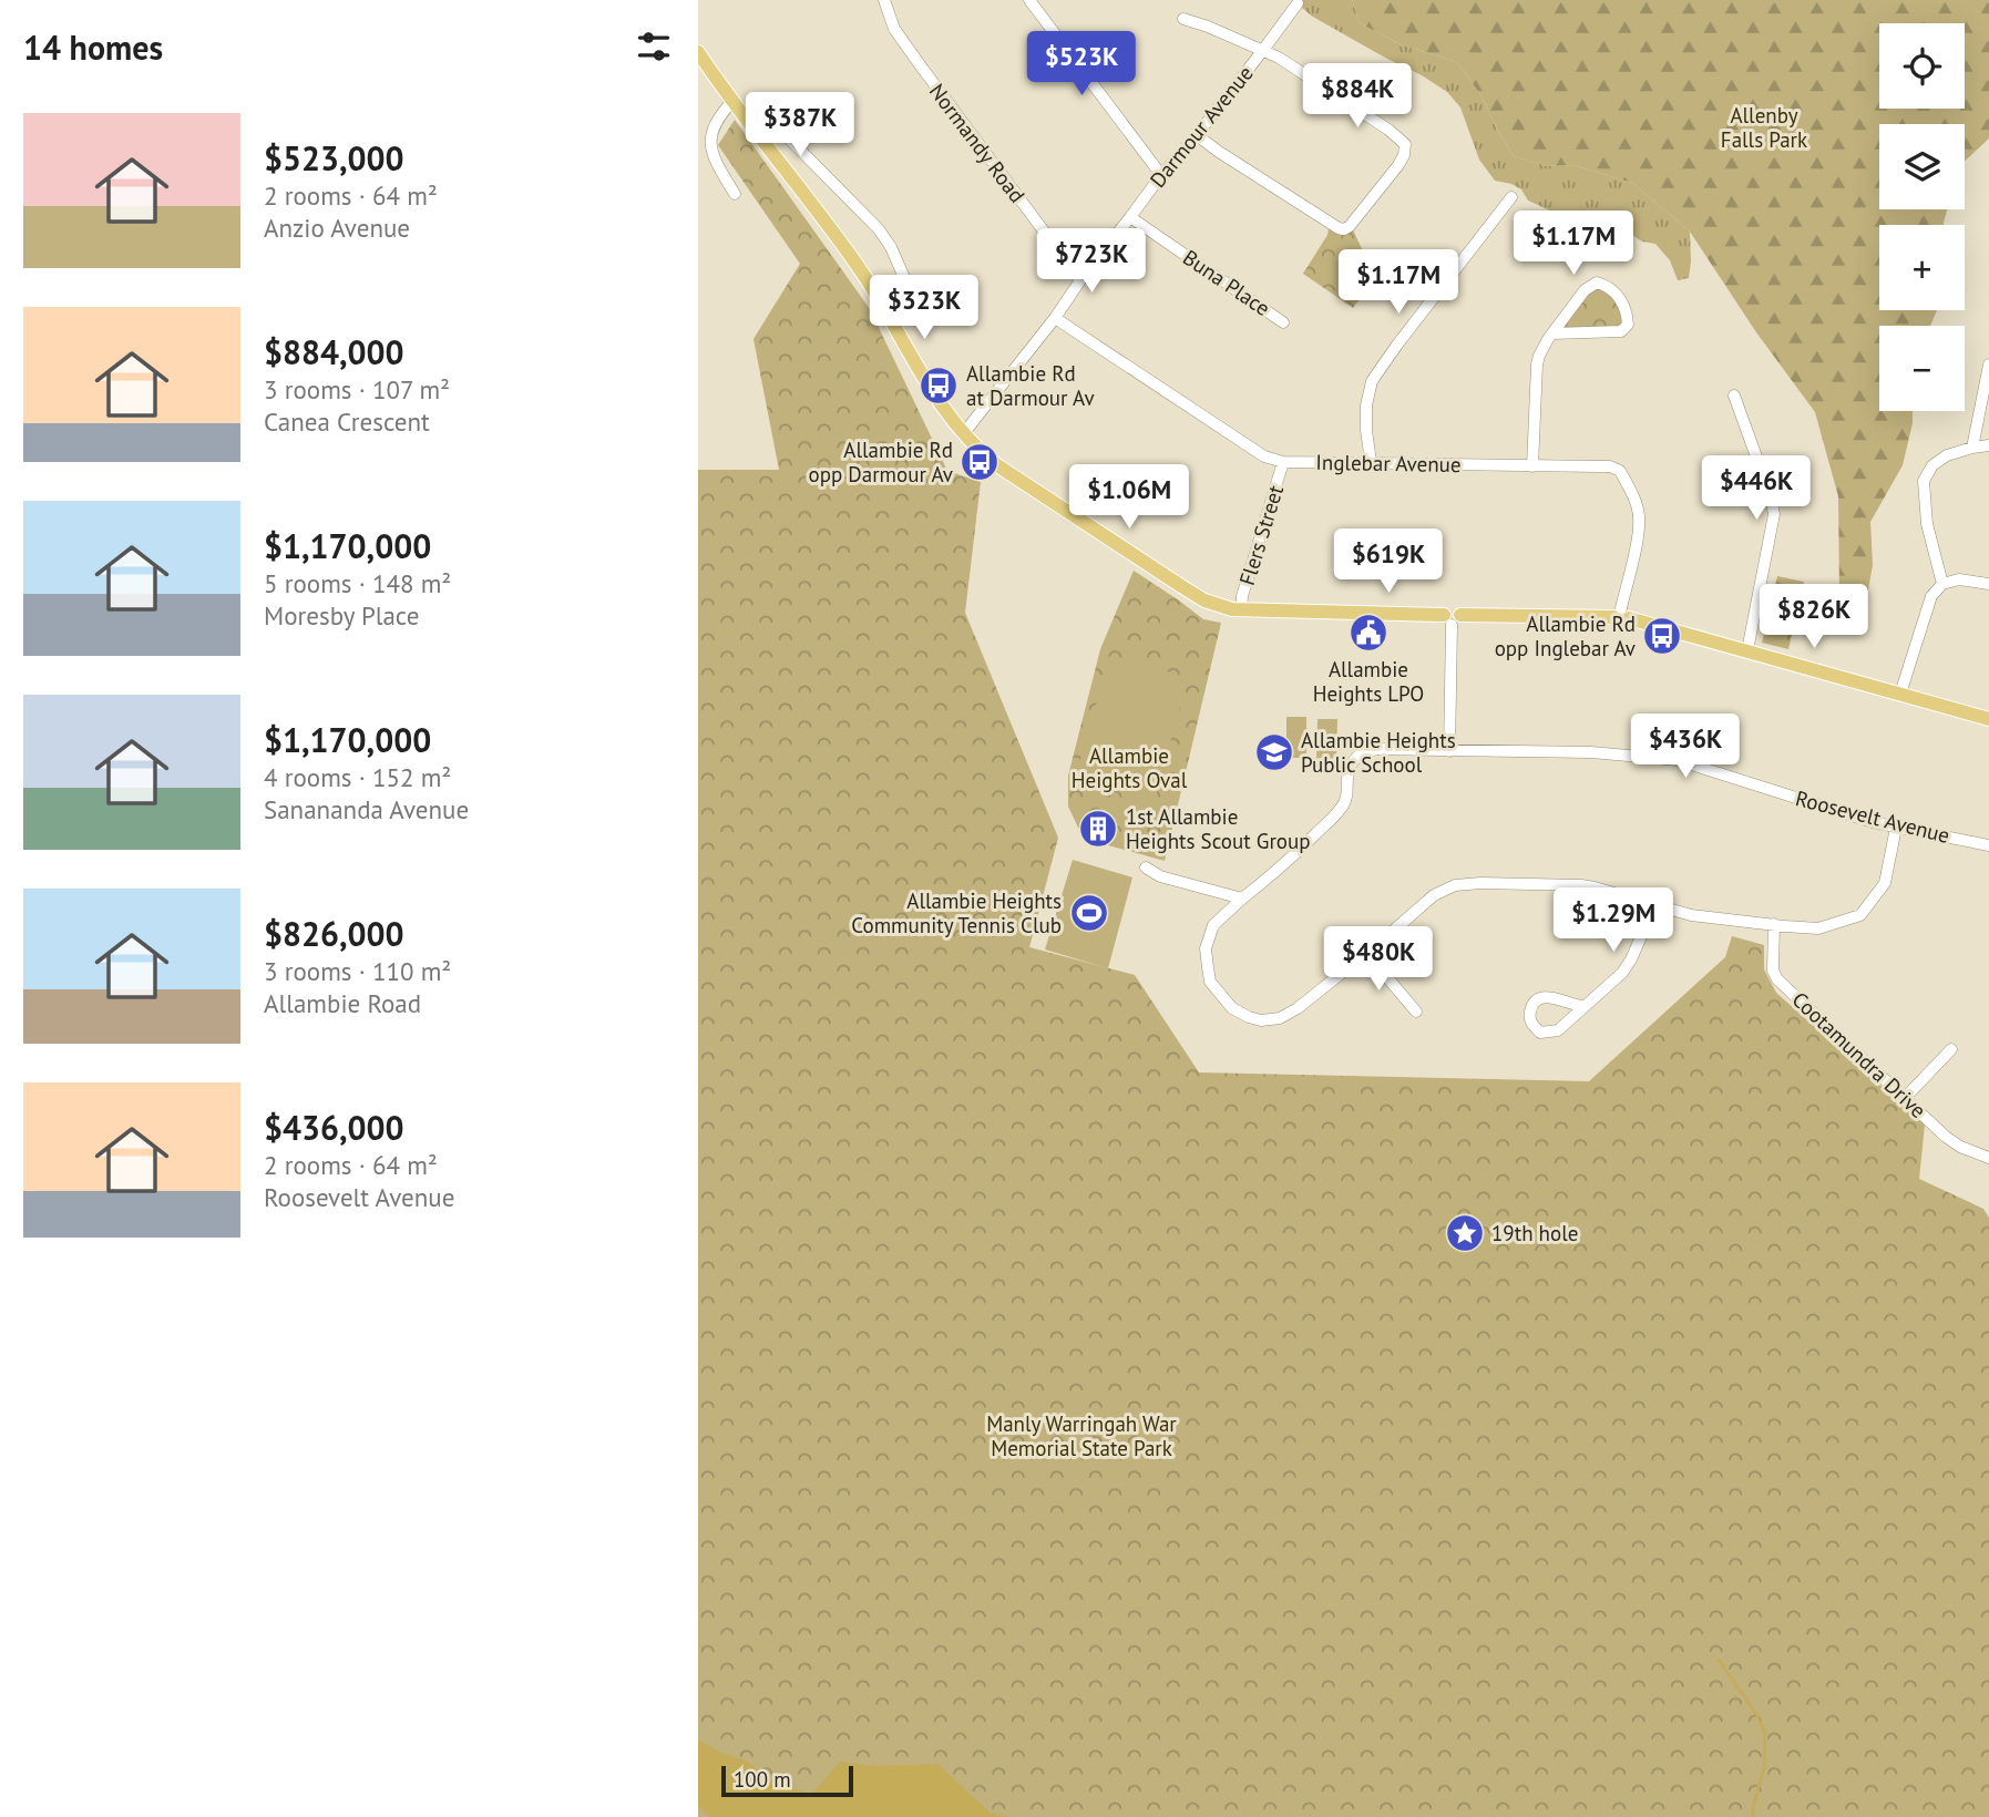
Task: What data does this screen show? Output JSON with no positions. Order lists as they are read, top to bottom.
{
  "streets": {
    "street": [
      "Darmour Avenue",
      "Normandy Road",
      "Buna Place",
      "Inglebar Avenue",
      "Flers Street",
      "Roosevelt Avenue",
      "Cootamundra Drive"
    ]
  },
  "crossings": [
    ["Darmour Avenue", "Normandy Road"],
    ["Darmour Avenue", "Buna Place"],
    ["Darmour Avenue", "Inglebar Avenue"],
    ["Inglebar Avenue", "Flers Street"]
  ],
  "parks": ["Allenby Falls Park", "Allambie Heights Oval", "Manly Warringah War Memorial State Park"],
  "places": {
    "bus stop": ["Allambie Rd at Darmour Av", "Allambie Rd opp Darmour Av", "Allambie Rd opp Inglebar Av"],
    "public building": ["Allambie Heights LPO"],
    "school or university": ["Allambie Heights Public School"],
    "building": ["1st Allambie Heights Scout Group"],
    "sports": ["Allambie Heights Community Tennis Club"],
    "place": ["19th hole"]
  },
  "scale_bar": "100 m",
  "page": {
    "heading": "14 homes",
    "map_buttons": ["+", "−"],
    "price": [
      "$523K",
      "$884K",
      "$387K",
      "$1.17M",
      "$723K",
      "$1.17M",
      "$323K",
      "$446K",
      "$1.06M",
      "$619K",
      "$826K",
      "$436K",
      "$1.29M",
      "$480K"
    ],
    "list": [
      {
        "name": "$523,000",
        "note": "2 rooms · 64 m² · Anzio Avenue"
      },
      {
        "name": "$884,000",
        "note": "3 rooms · 107 m² · Canea Crescent"
      },
      {
        "name": "$1,170,000",
        "note": "5 rooms · 148 m² · Moresby Place"
      },
      {
        "name": "$1,170,000",
        "note": "4 rooms · 152 m² · Sanananda Avenue"
      },
      {
        "name": "$826,000",
        "note": "3 rooms · 110 m² · Allambie Road"
      },
      {
        "name": "$436,000",
        "note": "2 rooms · 64 m² · Roosevelt Avenue"
      }
    ],
    "scale": "100 m"
  }
}
